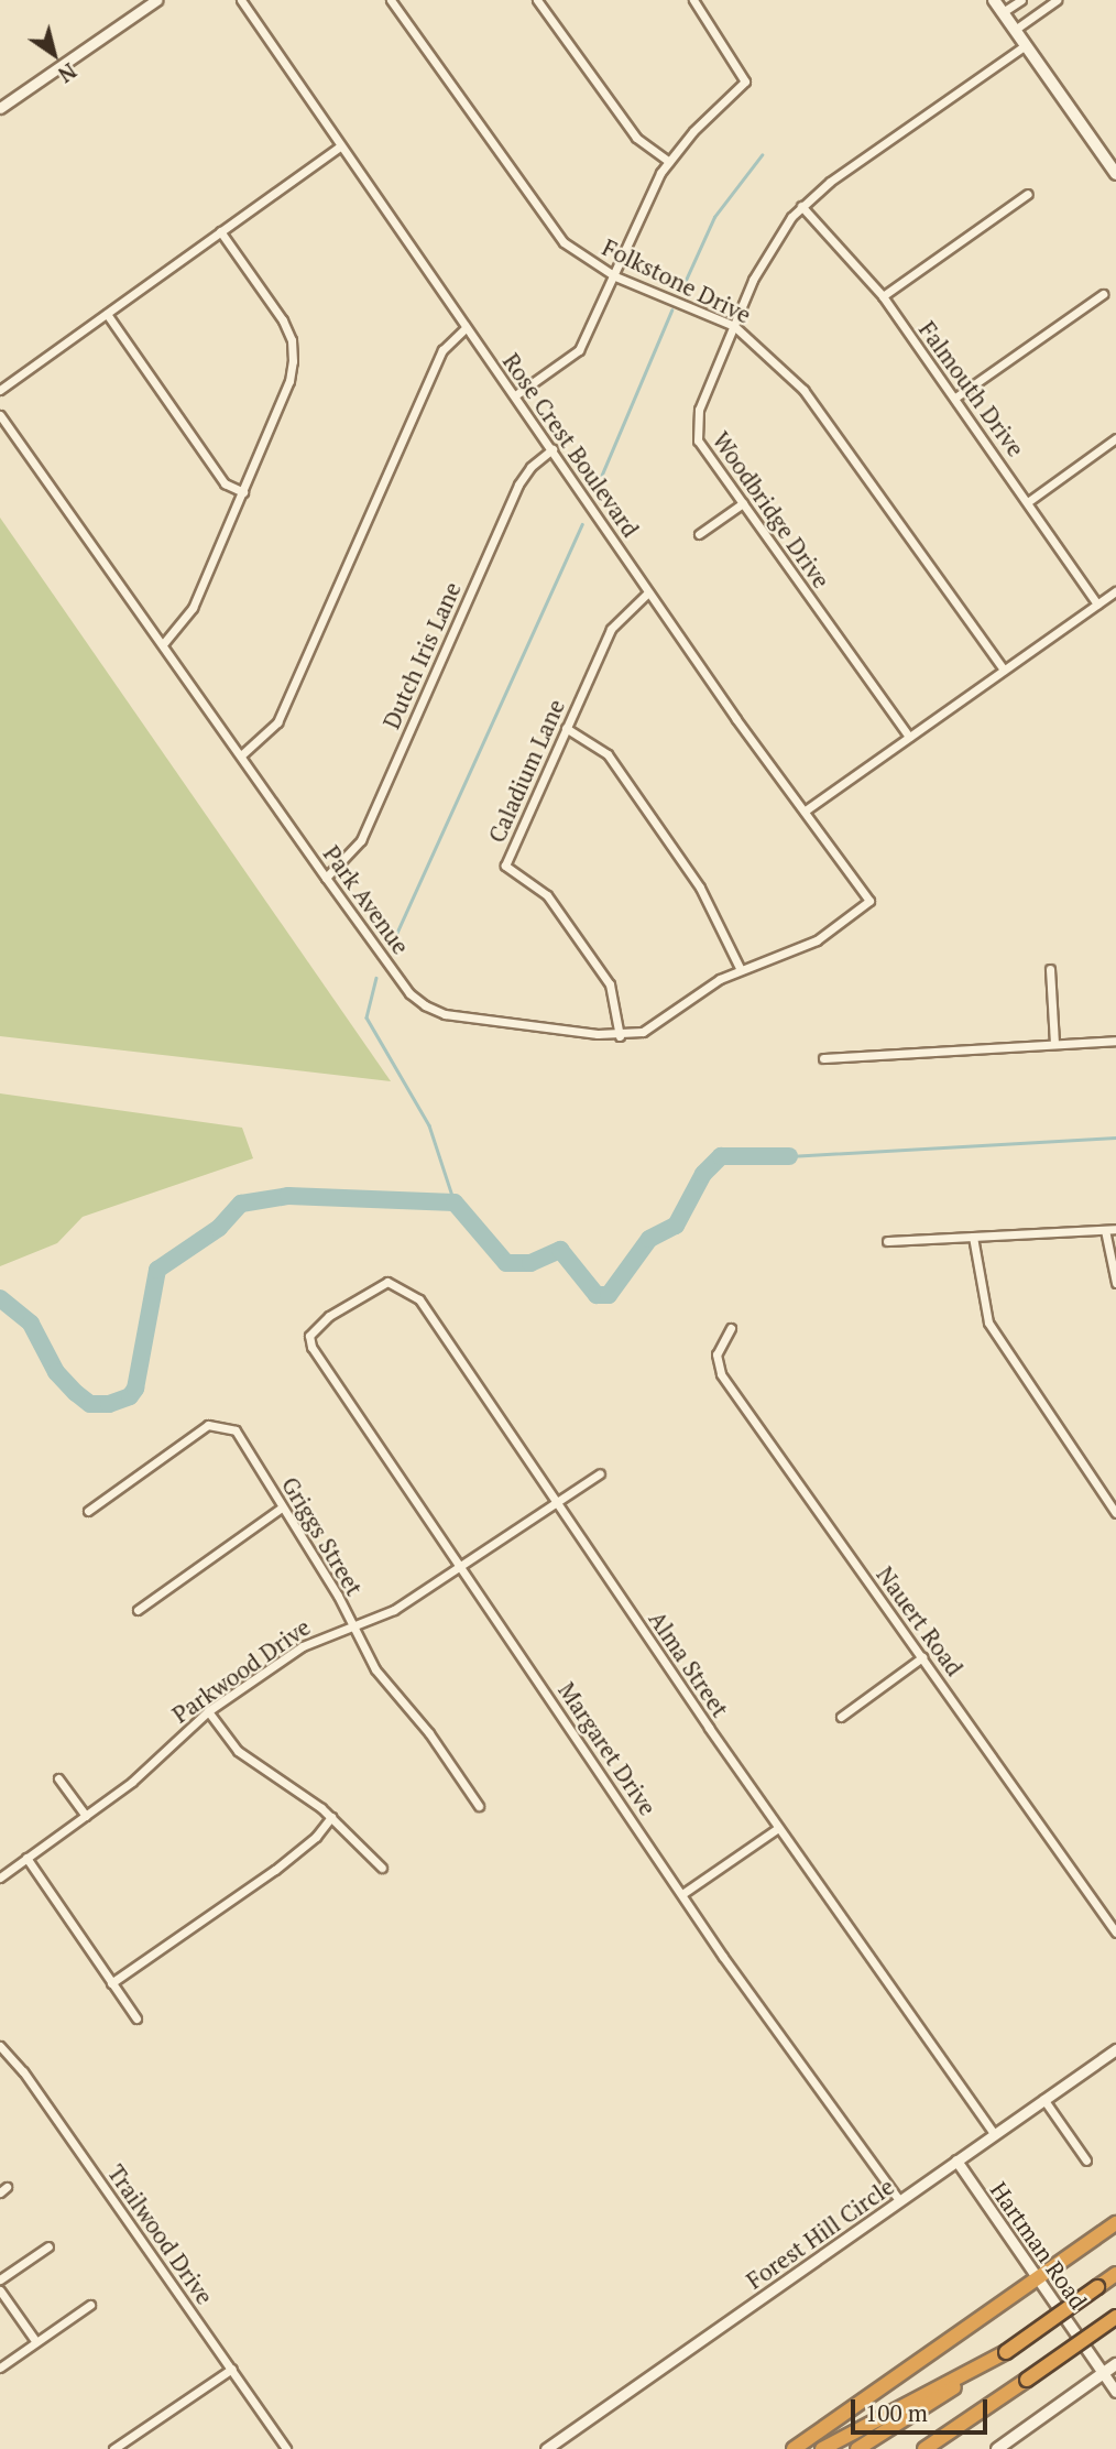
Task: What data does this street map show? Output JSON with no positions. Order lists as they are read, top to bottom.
{
  "streets": {
    "street": [
      "Folkstone Drive",
      "Falmouth Drive",
      "Rose Crest Boulevard",
      "Woodbridge Drive",
      "Dutch Iris Lane",
      "Caladium Lane",
      "Park Avenue",
      "Griggs Street",
      "Nauert Road",
      "Alma Street",
      "Parkwood Drive",
      "Margaret Drive",
      "Forest Hill Circle",
      "Trailwood Drive",
      "Hartman Road"
    ]
  },
  "crossings": [
    ["Folkstone Drive", "Woodbridge Drive"],
    ["Falmouth Drive", "Woodbridge Drive"],
    ["Rose Crest Boulevard", "Dutch Iris Lane"],
    ["Rose Crest Boulevard", "Caladium Lane"],
    ["Rose Crest Boulevard", "Park Avenue"],
    ["Dutch Iris Lane", "Park Avenue"],
    ["Caladium Lane", "Park Avenue"],
    ["Griggs Street", "Parkwood Drive"],
    ["Alma Street", "Parkwood Drive"],
    ["Alma Street", "Margaret Drive"],
    ["Alma Street", "Forest Hill Circle"],
    ["Parkwood Drive", "Margaret Drive"],
    ["Margaret Drive", "Forest Hill Circle"],
    ["Forest Hill Circle", "Hartman Road"]
  ],
  "scale_bar": "100 m",
  "north": "bottom right"
}
